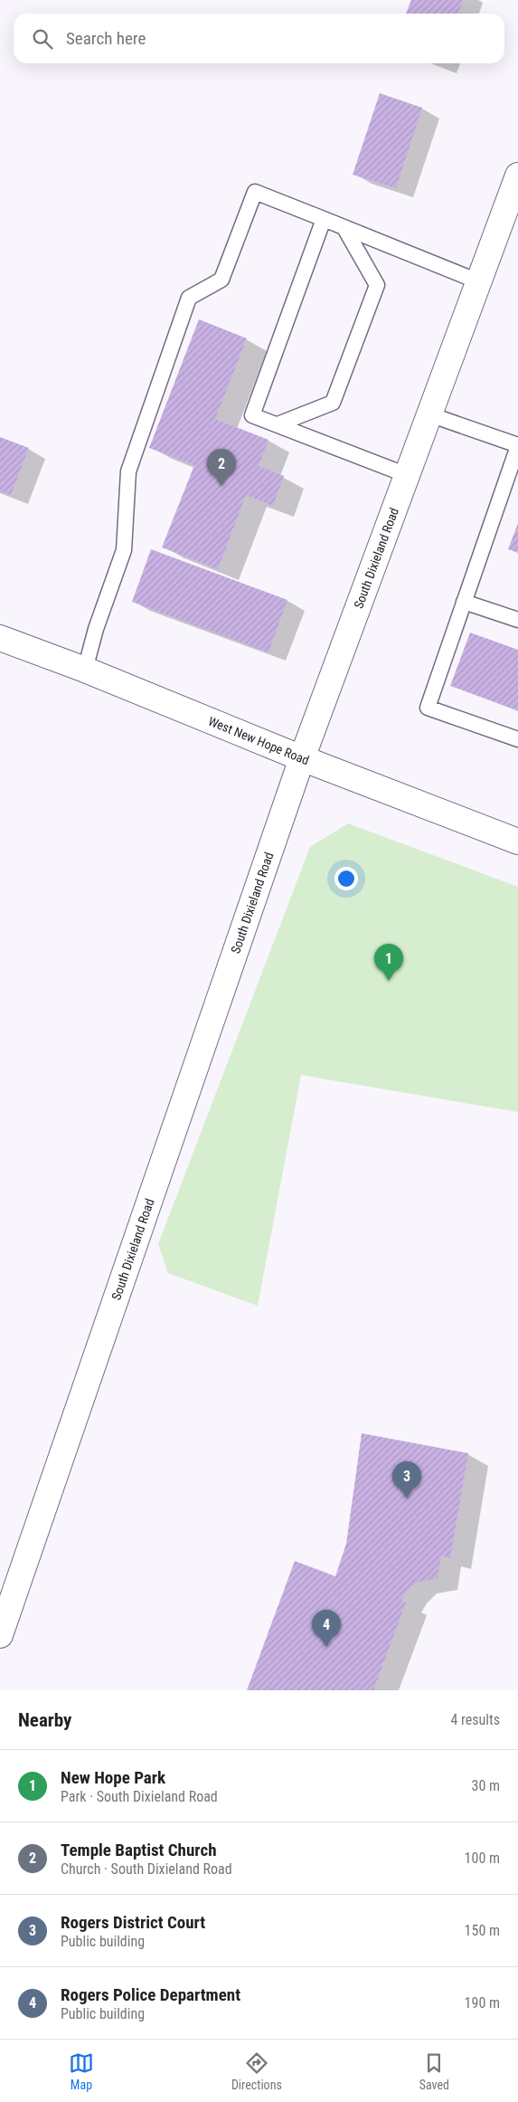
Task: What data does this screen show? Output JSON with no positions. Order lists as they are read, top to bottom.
{
  "streets": {
    "main road": ["South Dixieland Road", "West New Hope Road"]
  },
  "crossings": [
    ["South Dixieland Road", "West New Hope Road"]
  ],
  "page": {
    "search": "Search here",
    "pins": [
      "2",
      "1",
      "3",
      "4"
    ],
    "heading": ["Nearby", "4 results"],
    "list": [
      {
        "mark": "1",
        "name": "New Hope Park",
        "note": "Park · South Dixieland Road",
        "value": "30 m"
      },
      {
        "mark": "2",
        "name": "Temple Baptist Church",
        "note": "Church · South Dixieland Road",
        "value": "100 m"
      },
      {
        "mark": "3",
        "name": "Rogers District Court",
        "note": "Public building",
        "value": "150 m"
      },
      {
        "mark": "4",
        "name": "Rogers Police Department",
        "note": "Public building",
        "value": "190 m"
      }
    ],
    "nav": ["Map", "Directions", "Saved"]
  }
}
